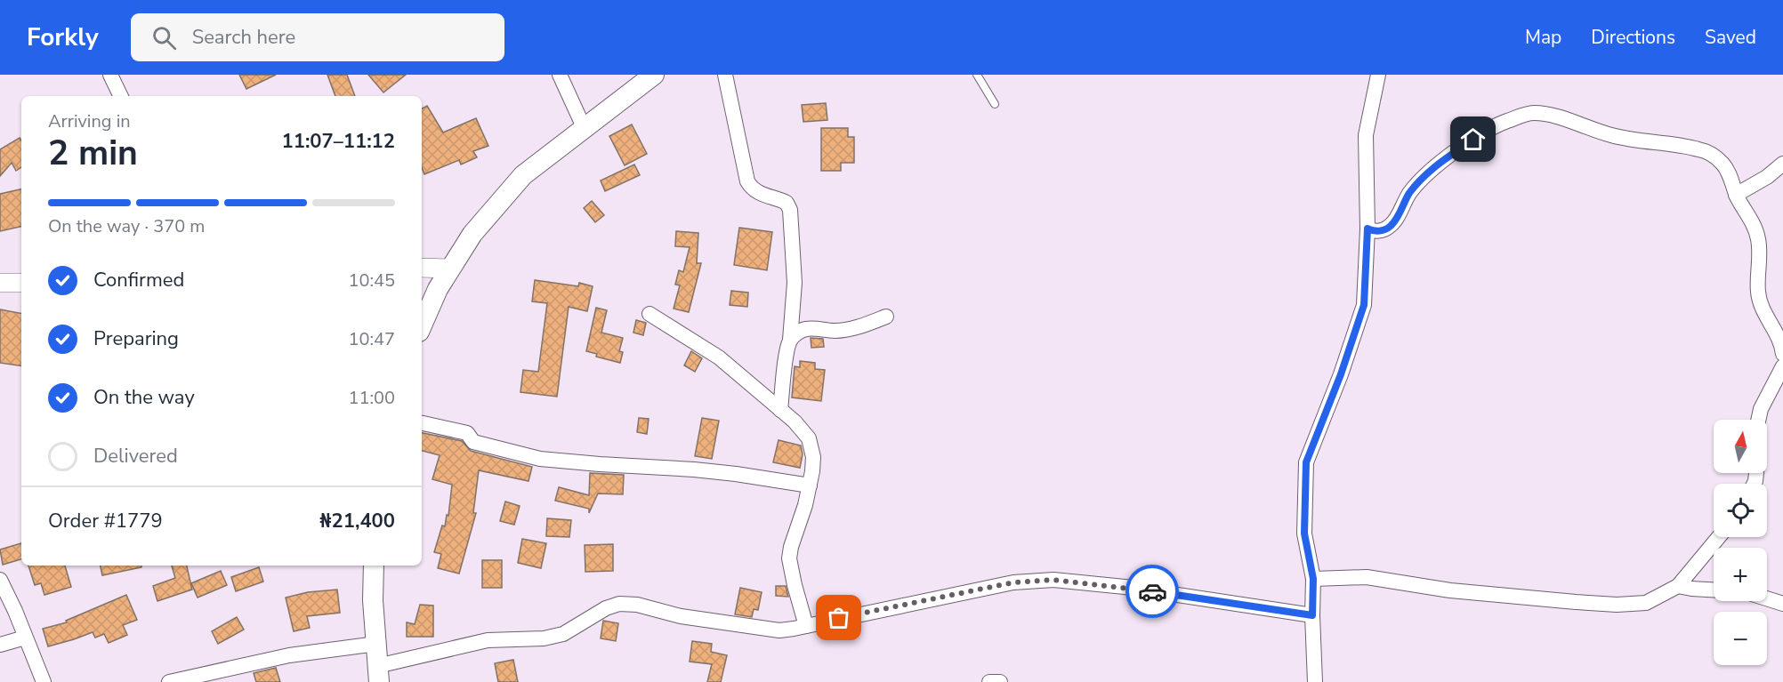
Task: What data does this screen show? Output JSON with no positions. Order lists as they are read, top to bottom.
{
  "north": "top",
  "page": {
    "header": "Forkly",
    "search": "Search here",
    "nav": ["Map", "Directions", "Saved"],
    "heading": ["2 min", "Arriving in", "11:07–11:12"],
    "panel": ["Order #1779", "₦21,400"],
    "bar": "On the way · 370 m",
    "list": [
      ["Confirmed", "10:45"],
      ["Preparing", "10:47"],
      ["On the way", "11:00"],
      "Delivered"
    ],
    "map_buttons": ["+", "−"]
  }
}
